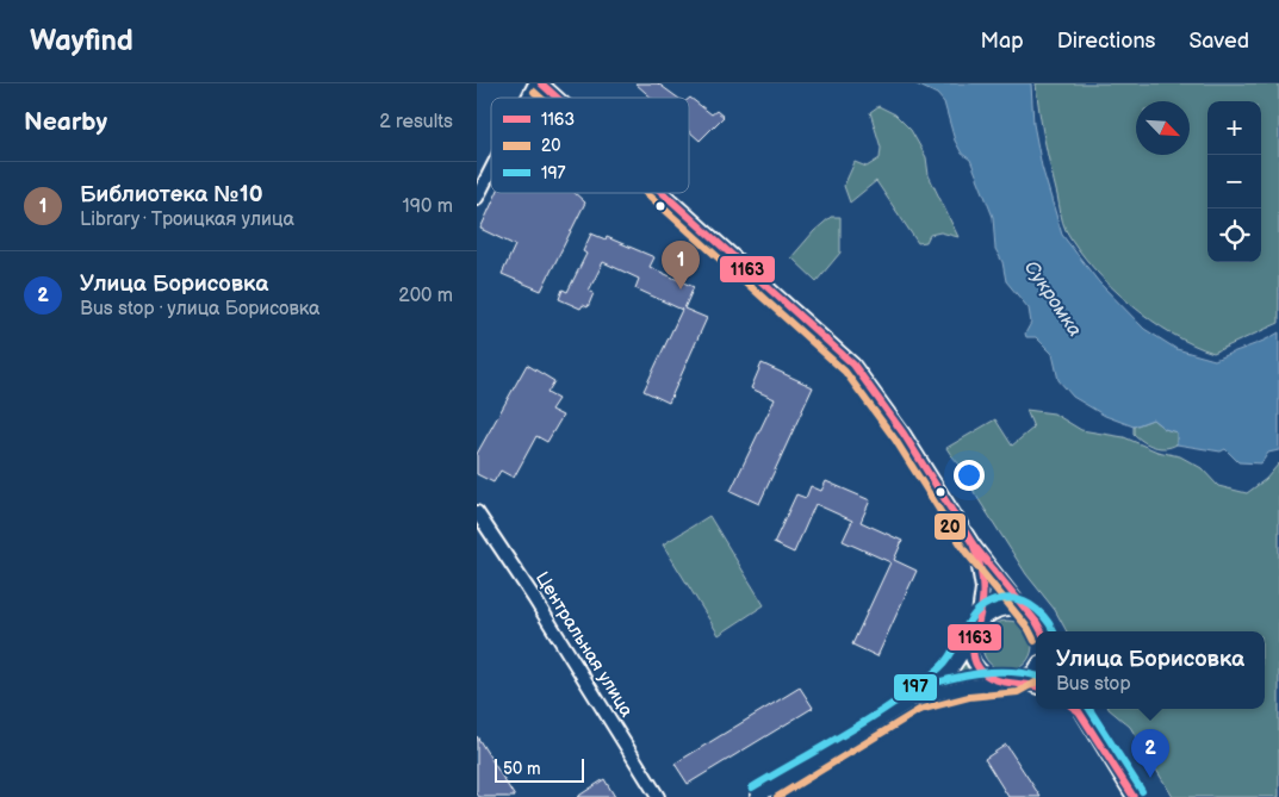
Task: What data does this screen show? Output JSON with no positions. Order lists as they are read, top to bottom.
{
  "streets": {
    "street": ["Центральная улица"]
  },
  "water": ["Сукромка"],
  "lines": ["transit line 1163", "transit line 20", "transit line 197"],
  "legend": ["1163", "20", "197"],
  "scale_bar": "50 m",
  "north": "bottom right",
  "page": {
    "header": "Wayfind",
    "nav": ["Map", "Directions", "Saved"],
    "heading": ["Nearby", "2 results"],
    "map_buttons": ["+", "−"],
    "list": [
      {
        "mark": "1",
        "name": "Библиотека №10",
        "note": "Library · Троицкая улица",
        "value": "190 m"
      },
      {
        "mark": "2",
        "name": "Улица Борисовка",
        "note": "Bus stop · улица Борисовка",
        "value": "200 m"
      }
    ],
    "pins": ["1", "2"],
    "popup": ["Улица Борисовка", "Bus stop"],
    "scale": "50 m"
  }
}
